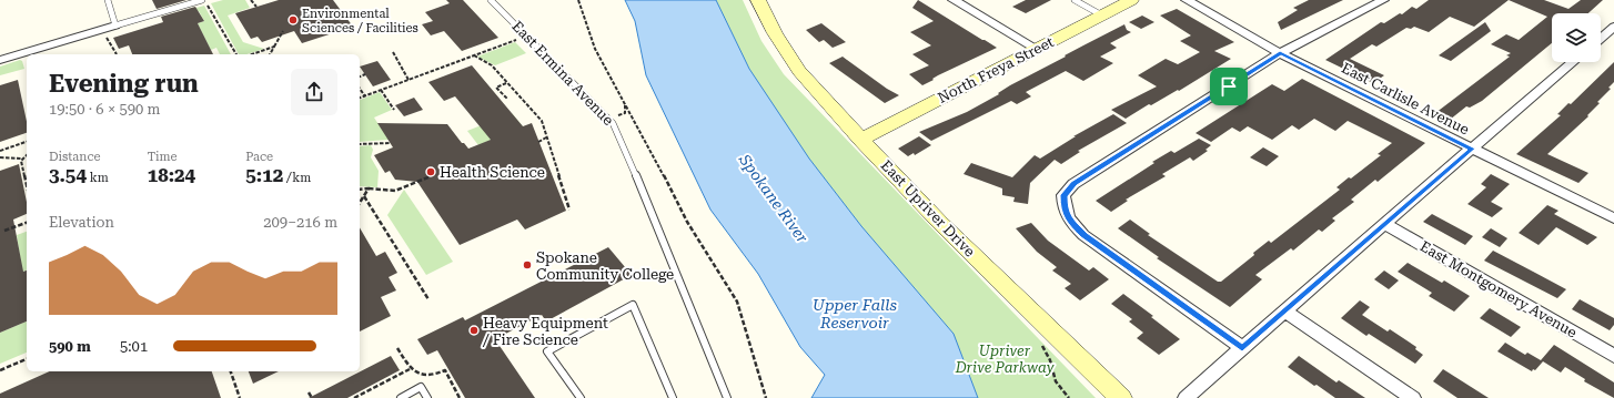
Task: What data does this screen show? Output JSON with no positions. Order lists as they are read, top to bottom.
{
  "streets": {
    "street": [
      "North Freya Street",
      "East Carlisle Avenue",
      "East Upriver Drive",
      "East Montgomery Avenue"
    ],
    "lane": ["East Ermina Avenue"]
  },
  "crossings": [
    ["North Freya Street", "East Upriver Drive"]
  ],
  "water": ["Spokane River", "Upper Falls Reservoir"],
  "parks": ["Upriver Drive Parkway"],
  "places": [
    "Environmental Sciences / Facilities",
    "Health Science",
    "Spokane Community College",
    "Heavy Equipment / Fire Science"
  ],
  "page": {
    "heading": ["Evening run", "19:50 · 6 × 590 m"],
    "stats": [
      ["Distance", "3.54 km"],
      ["Time", "18:24"],
      ["Pace", "5:12 /km"]
    ],
    "chart": ["Elevation", "209–216 m"],
    "list": [
      {
        "name": "590 m",
        "note": "5:01"
      }
    ]
  }
}
